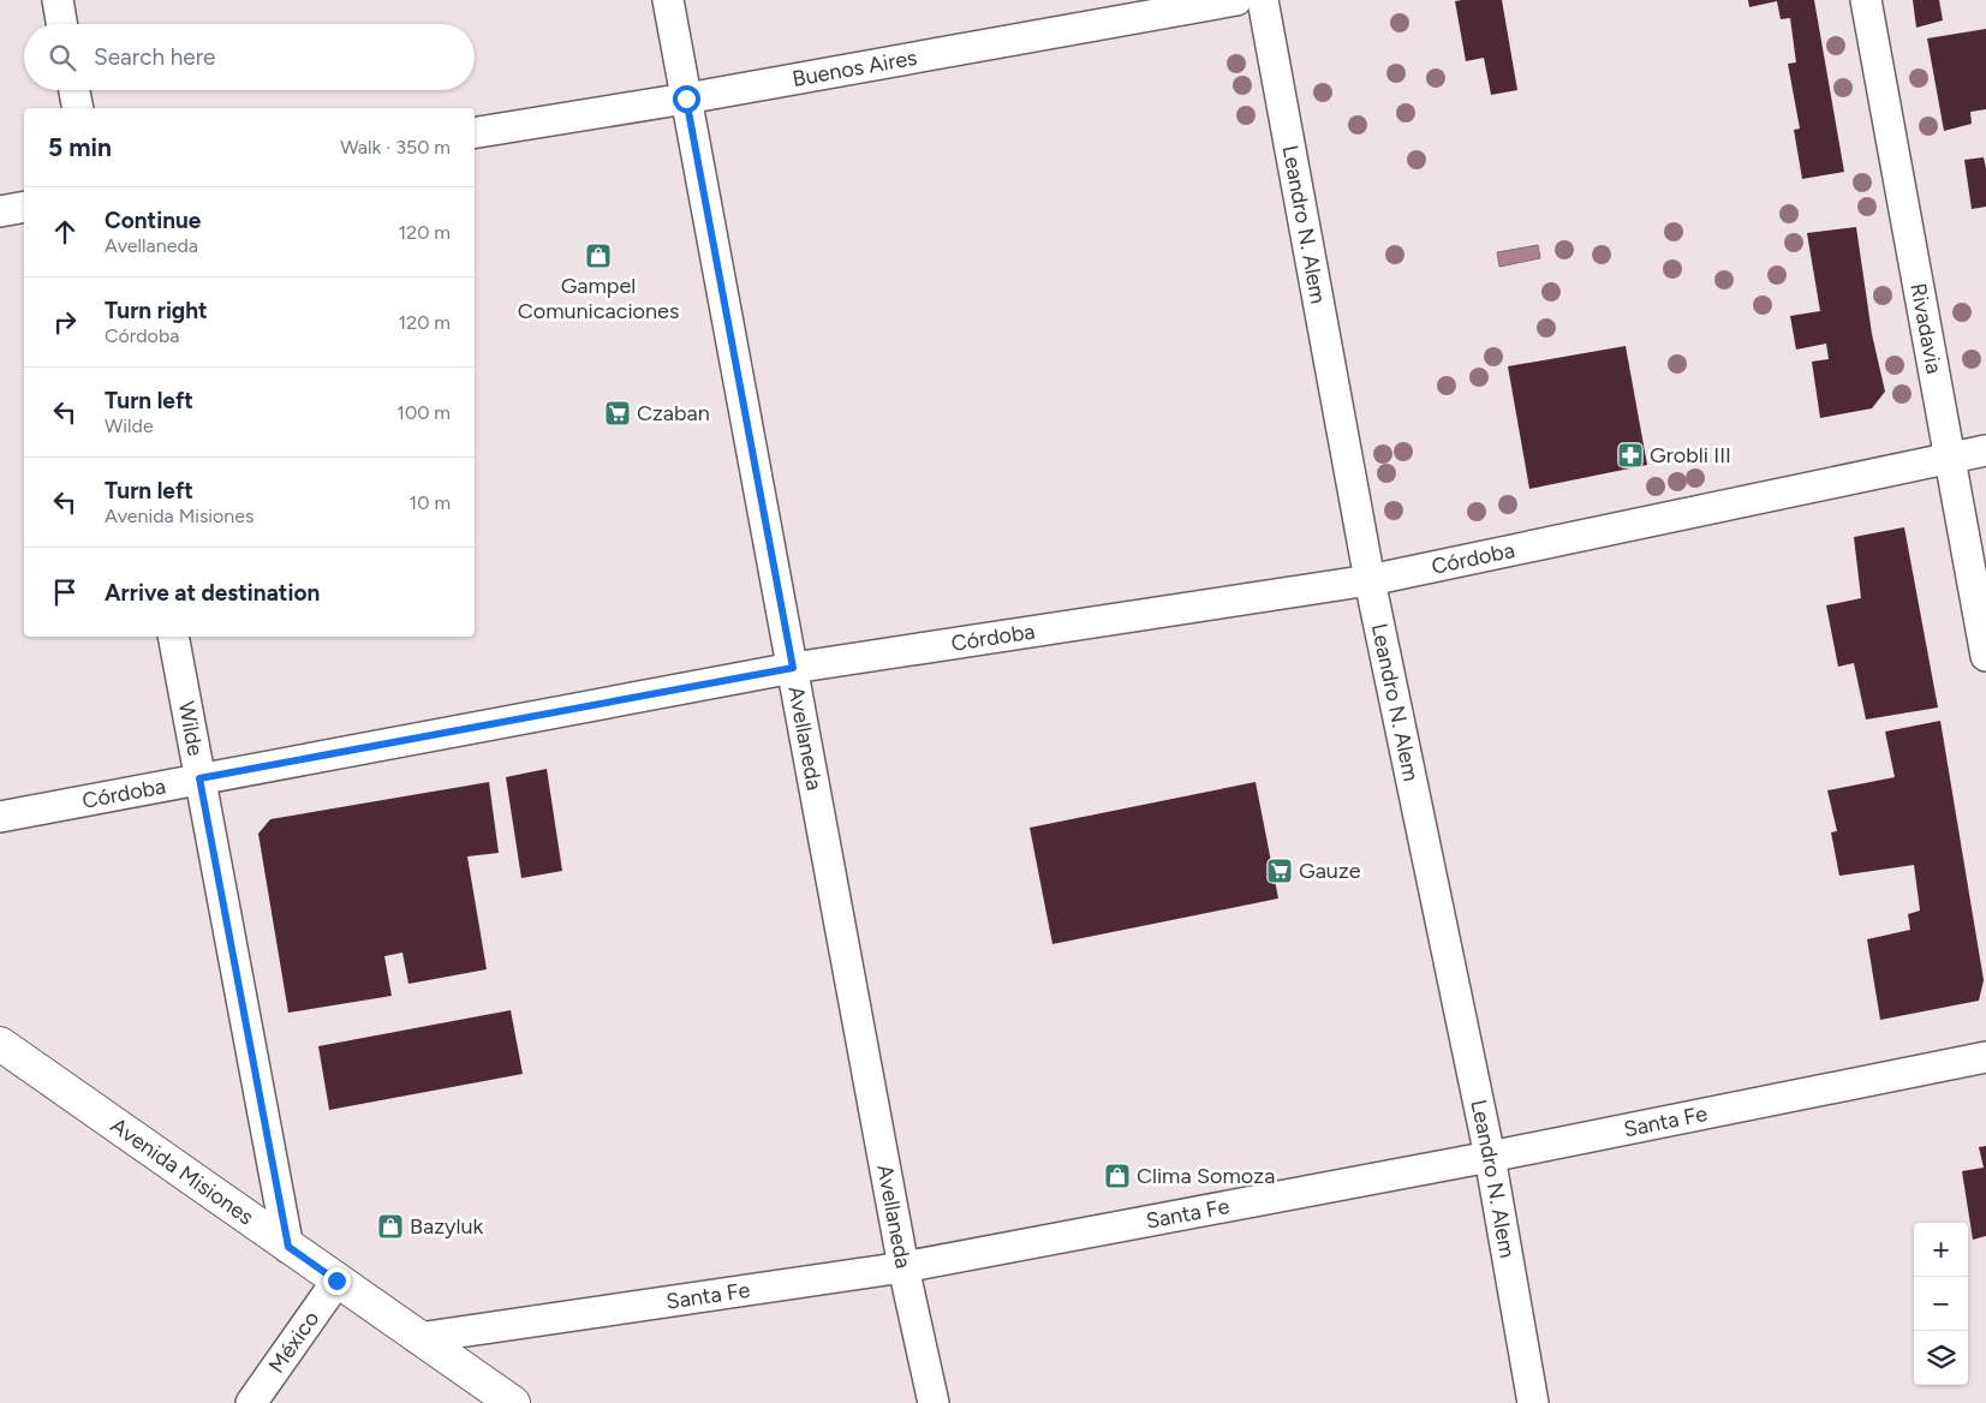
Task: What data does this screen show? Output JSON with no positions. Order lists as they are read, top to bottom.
{
  "streets": {
    "main road": ["Avenida Misiones"],
    "street": [
      "Buenos Aires",
      "Leandro N. Alem",
      "Rivadavia",
      "Córdoba",
      "Wilde",
      "Avellaneda",
      "Santa Fe",
      "México"
    ]
  },
  "crossings": [
    ["Buenos Aires", "Avellaneda"],
    ["Leandro N. Alem", "Córdoba"],
    ["Leandro N. Alem", "Santa Fe"],
    ["Rivadavia", "Córdoba"],
    ["Córdoba", "Wilde"],
    ["Córdoba", "Avellaneda"],
    ["Wilde", "Avenida Misiones"],
    ["Avellaneda", "Santa Fe"],
    ["Santa Fe", "Avenida Misiones"],
    ["Avenida Misiones", "México"]
  ],
  "places": {
    "shop": ["Gampel Comunicaciones", "Clima Somoza", "Bazyluk"],
    "supermarket": ["Czaban", "Gauze"],
    "pharmacy": ["Grobli III"]
  },
  "page": {
    "search": "Search here",
    "heading": ["5 min", "Walk · 350 m"],
    "list": [
      ["Continue", "Avellaneda", "120 m"],
      ["Turn right", "Córdoba", "120 m"],
      ["Turn left", "Wilde", "100 m"],
      ["Turn left", "Avenida Misiones", "10 m"],
      "Arrive at destination"
    ],
    "map_buttons": ["+", "−"]
  }
}
